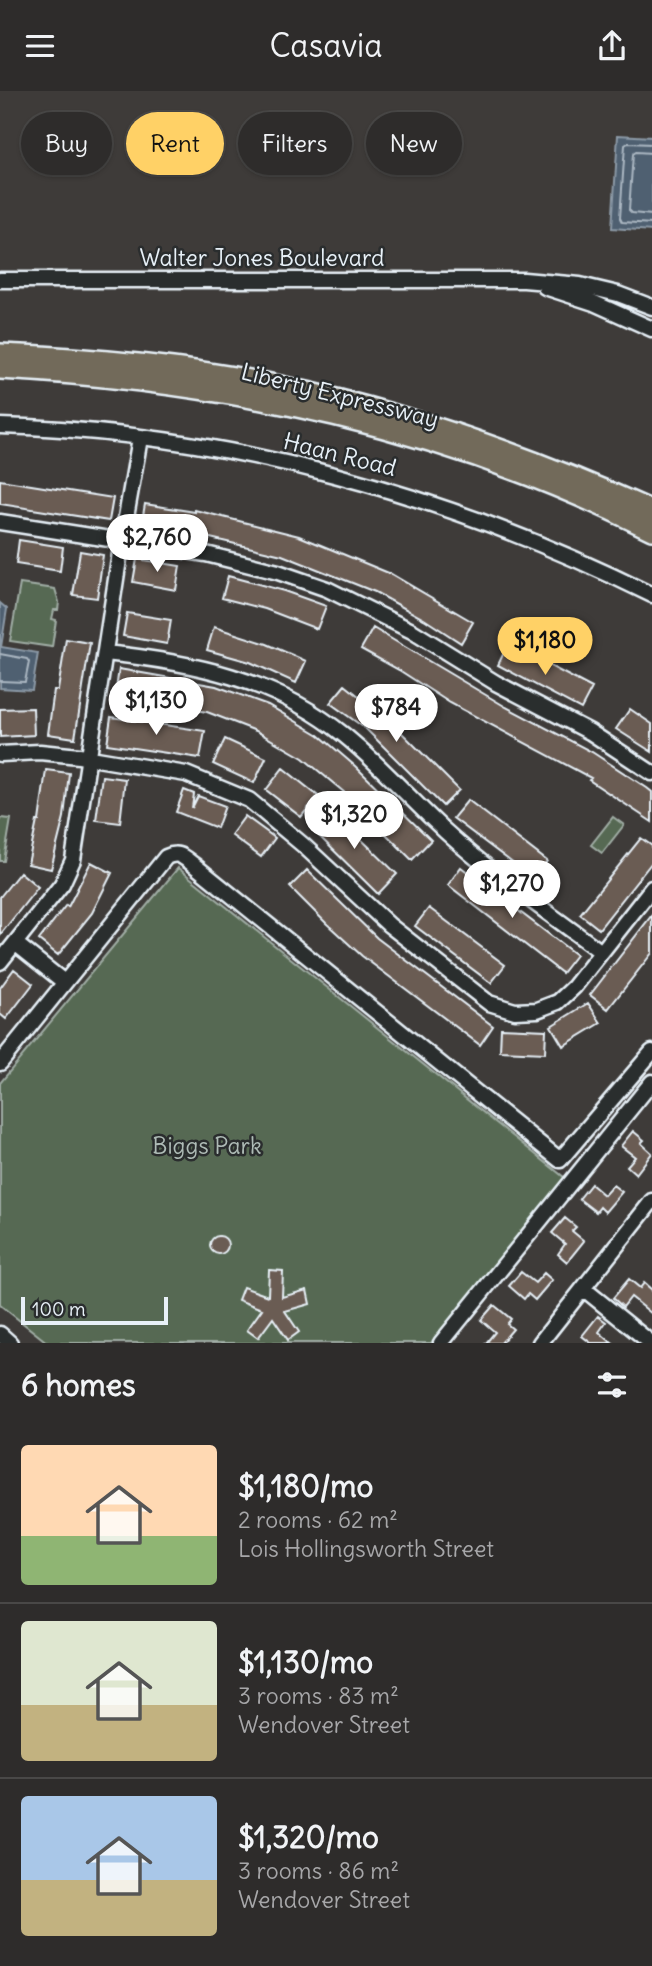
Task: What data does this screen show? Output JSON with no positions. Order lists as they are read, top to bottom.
{
  "streets": {
    "highway": ["Liberty Expressway"],
    "street": ["Walter Jones Boulevard", "Haan Road"]
  },
  "parks": ["Biggs Park"],
  "scale_bar": "100 m",
  "page": {
    "header": "Casavia",
    "chip": [
      "Buy",
      "Rent",
      "Filters",
      "New"
    ],
    "price": [
      "$2,760",
      "$1,180",
      "$1,130",
      "$784",
      "$1,320",
      "$1,270"
    ],
    "scale": "100 m",
    "heading": "6 homes",
    "list": [
      {
        "name": "$1,180/mo",
        "note": "2 rooms · 62 m² · Lois Hollingsworth Street"
      },
      {
        "name": "$1,130/mo",
        "note": "3 rooms · 83 m² · Wendover Street"
      },
      {
        "name": "$1,320/mo",
        "note": "3 rooms · 86 m² · Wendover Street"
      }
    ]
  }
}
